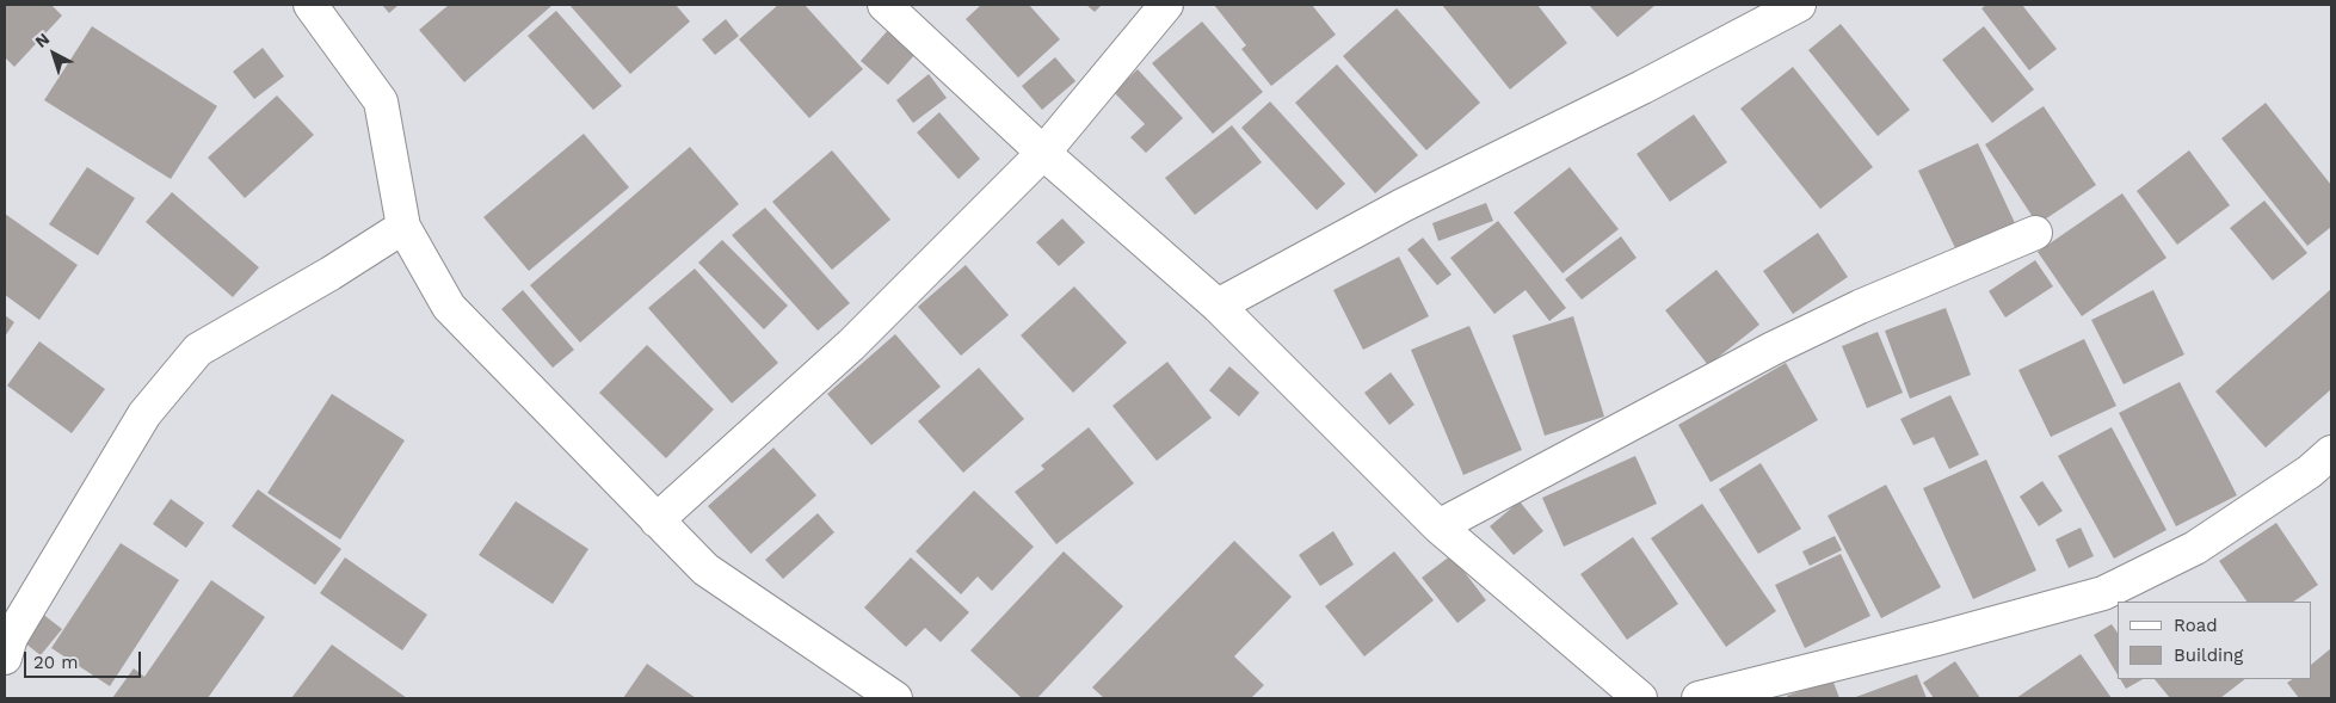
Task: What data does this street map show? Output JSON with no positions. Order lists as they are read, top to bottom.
{
  "legend": ["Road", "Building"],
  "scale_bar": "20 m",
  "north": "top left"
}
